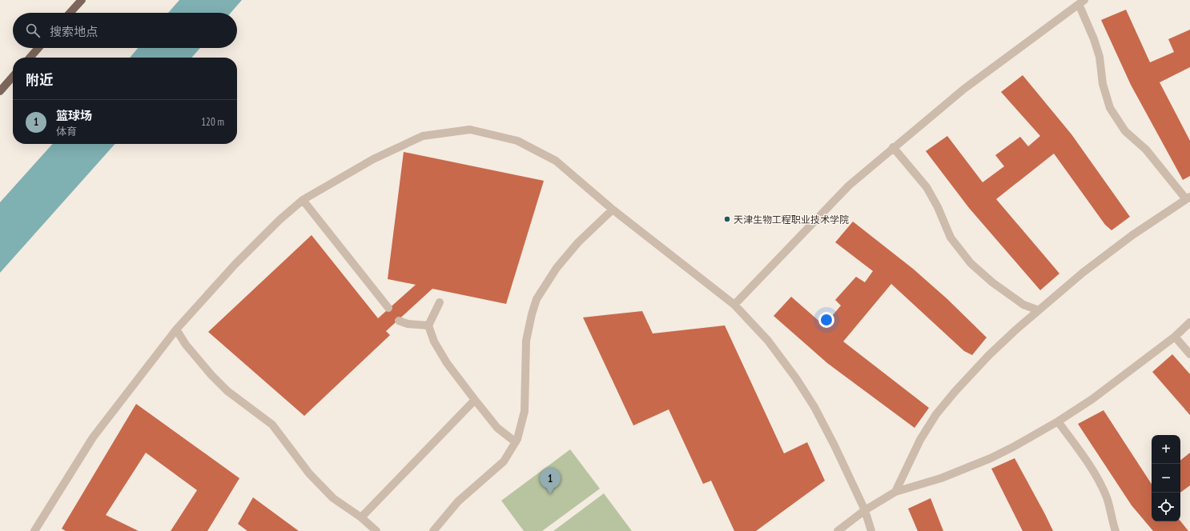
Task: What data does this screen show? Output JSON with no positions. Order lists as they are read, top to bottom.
{
  "places": ["天津生物工程职业技术学院"],
  "page": {
    "search": "搜索地点",
    "heading": "附近",
    "list": [
      {
        "mark": "1",
        "name": "篮球场",
        "note": "体育",
        "value": "120 m"
      }
    ],
    "map_buttons": ["+", "−"],
    "pins": "1"
  }
}
